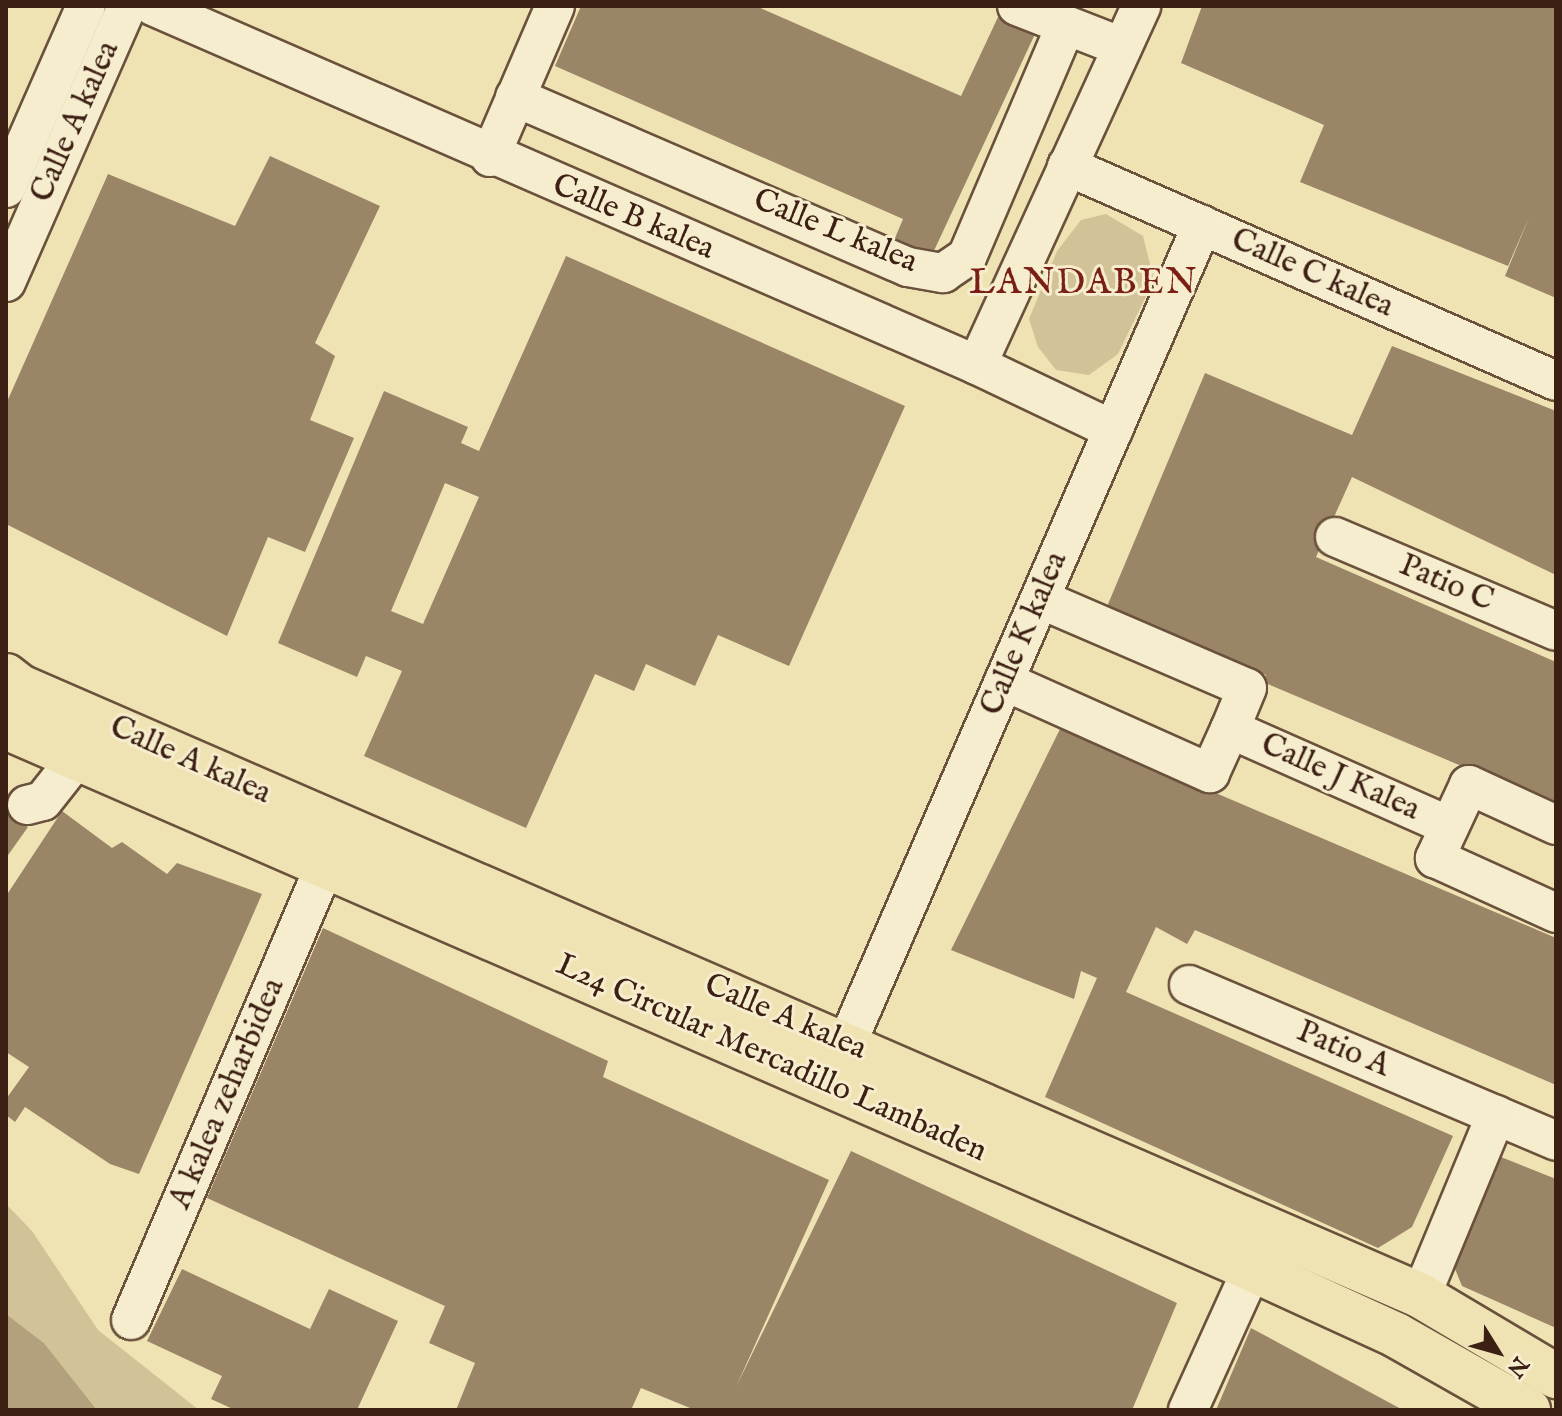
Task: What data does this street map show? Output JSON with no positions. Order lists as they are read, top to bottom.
{
  "streets": {
    "main road": ["Calle A kalea", "L24 Circular Mercadillo Lambaden"],
    "street": [
      "Calle B kalea",
      "Calle L kalea",
      "Calle C kalea",
      "Patio C",
      "Calle K kalea",
      "Calle J Kalea",
      "Patio A",
      "A kalea zeharbidea"
    ]
  },
  "crossings": [
    ["Calle A kalea", "Calle K kalea"],
    ["Calle B kalea", "Calle K kalea"],
    ["Calle C kalea", "Calle K kalea"],
    ["Calle K kalea", "Calle J Kalea"],
    ["L24 Circular Mercadillo Lambaden", "A kalea zeharbidea"]
  ],
  "districts": ["LANDABEN"],
  "north": "bottom right"
}
